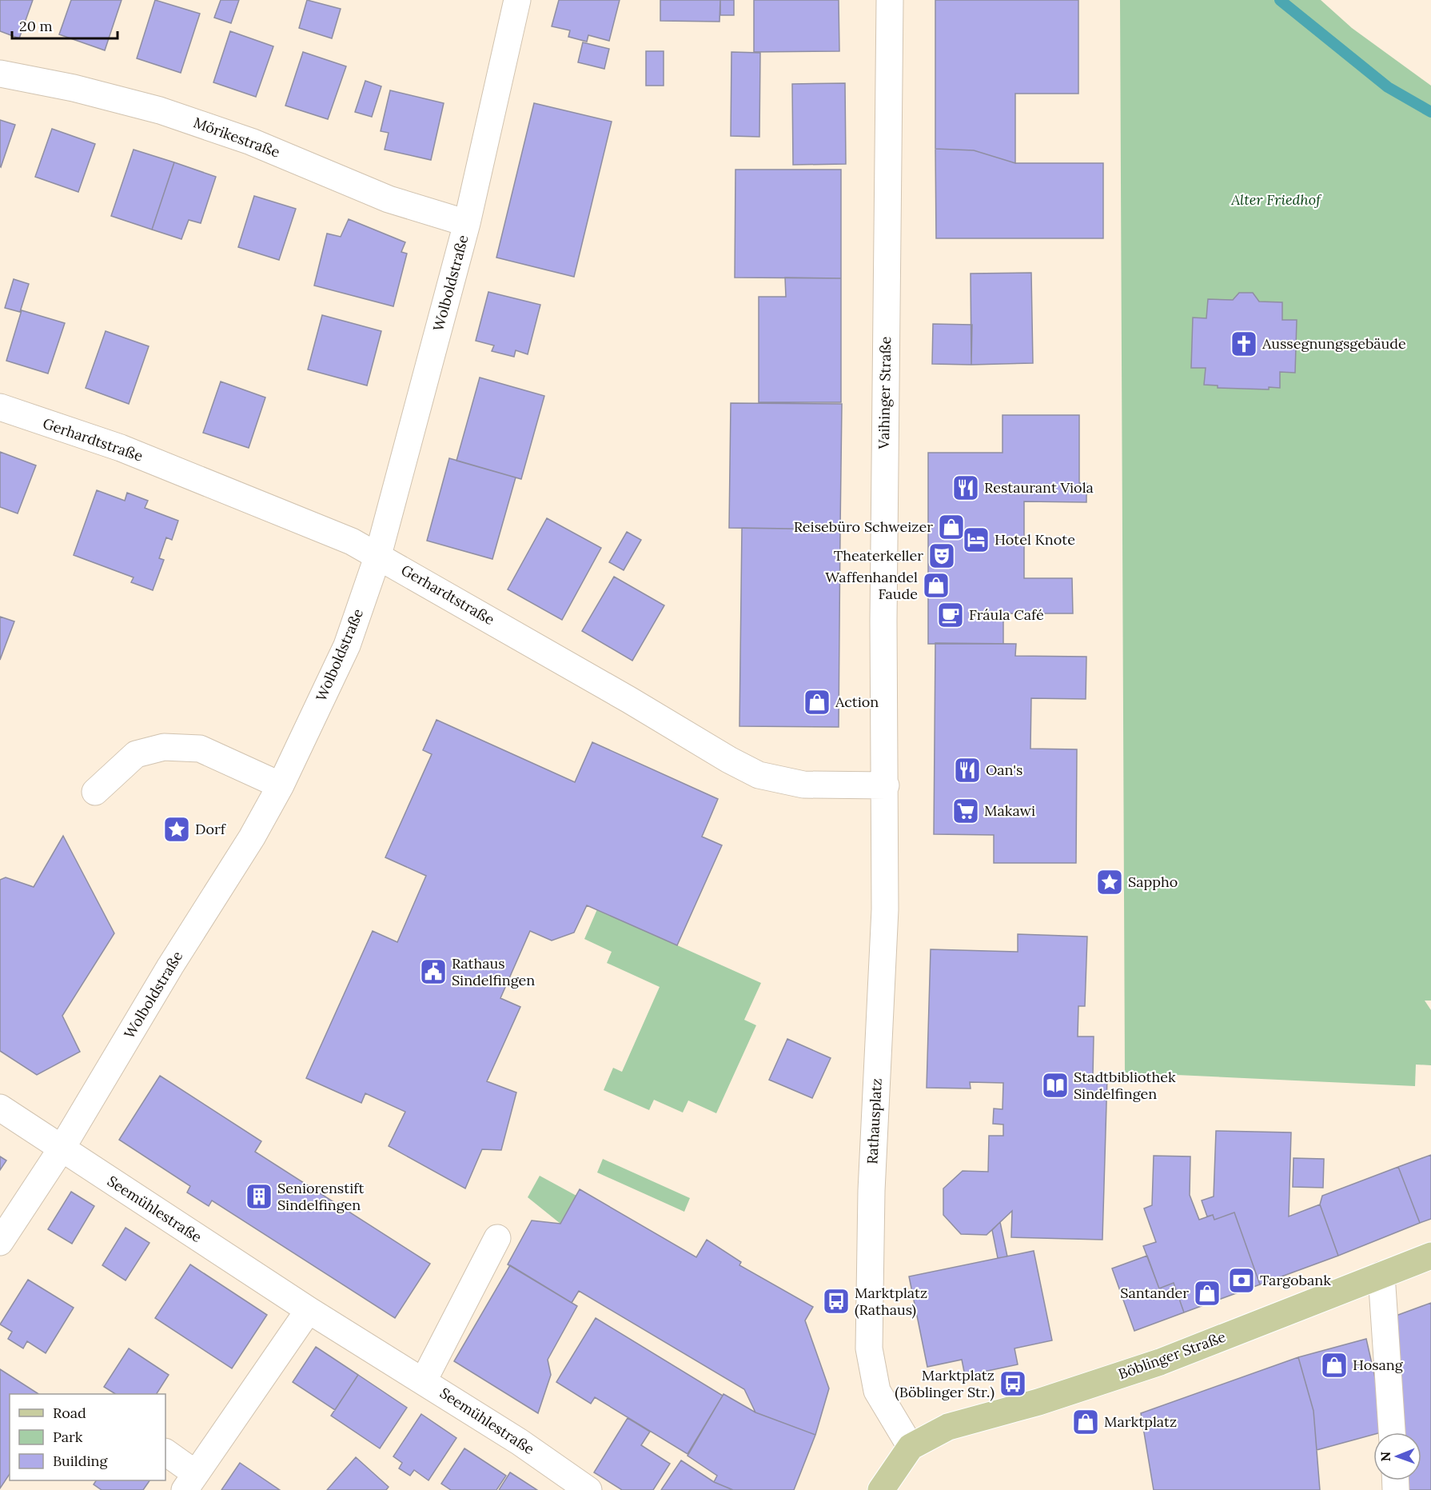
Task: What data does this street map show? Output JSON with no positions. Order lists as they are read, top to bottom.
{
  "streets": {
    "main road": ["Böblinger Straße"],
    "street": [
      "Mörikestraße",
      "Wolboldstraße",
      "Vaihinger Straße",
      "Gerhardtstraße",
      "Rathausplatz",
      "Seemühlestraße"
    ]
  },
  "crossings": [
    ["Mörikestraße", "Wolboldstraße"],
    ["Wolboldstraße", "Gerhardtstraße"],
    ["Wolboldstraße", "Seemühlestraße"],
    ["Vaihinger Straße", "Gerhardtstraße"],
    ["Vaihinger Straße", "Rathausplatz"],
    ["Gerhardtstraße", "Rathausplatz"],
    ["Rathausplatz", "Böblinger Straße"]
  ],
  "parks": ["Alter Friedhof"],
  "places": {
    "church": ["Aussegnungsgebäude"],
    "restaurant": ["Restaurant Viola", "Oan's"],
    "shop": [
      "Reisebüro Schweizer",
      "Waffenhandel Faude",
      "Action",
      "Santander",
      "Hosang",
      "Marktplatz"
    ],
    "hotel": ["Hotel Knote"],
    "theatre": ["Theaterkeller"],
    "cafe": ["Fráula Café"],
    "supermarket": ["Makawi"],
    "place": ["Dorf", "Sappho"],
    "public building": ["Rathaus Sindelfingen"],
    "library": ["Stadtbibliothek Sindelfingen"],
    "building": ["Seniorenstift Sindelfingen"],
    "bank": ["Targobank"],
    "bus stop": ["Marktplatz (Rathaus)", "Marktplatz (Böblinger Str.)"]
  },
  "legend": ["Road", "Park", "Building"],
  "scale_bar": "20 m",
  "north": "left"
}
